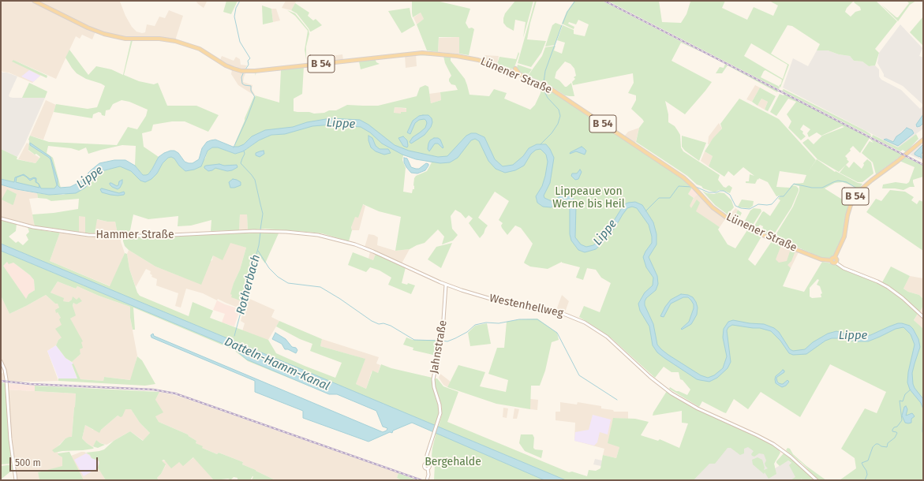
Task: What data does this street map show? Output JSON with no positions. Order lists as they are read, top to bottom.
{
  "streets": {
    "main road": [
      "B 54",
      "Lünener Straße",
      "Hammer Straße",
      "Westenhellweg",
      "Jahnstraße"
    ]
  },
  "crossings": [
    ["B 54", "Lünener Straße"],
    ["Hammer Straße", "Westenhellweg"],
    ["Westenhellweg", "Jahnstraße"]
  ],
  "water": ["Lippe", "Rotherbach", "Datteln-Hamm-Kanal"],
  "parks": ["Lippeaue von Werne bis Heil", "Bergehalde"],
  "scale_bar": "500 m"
}
